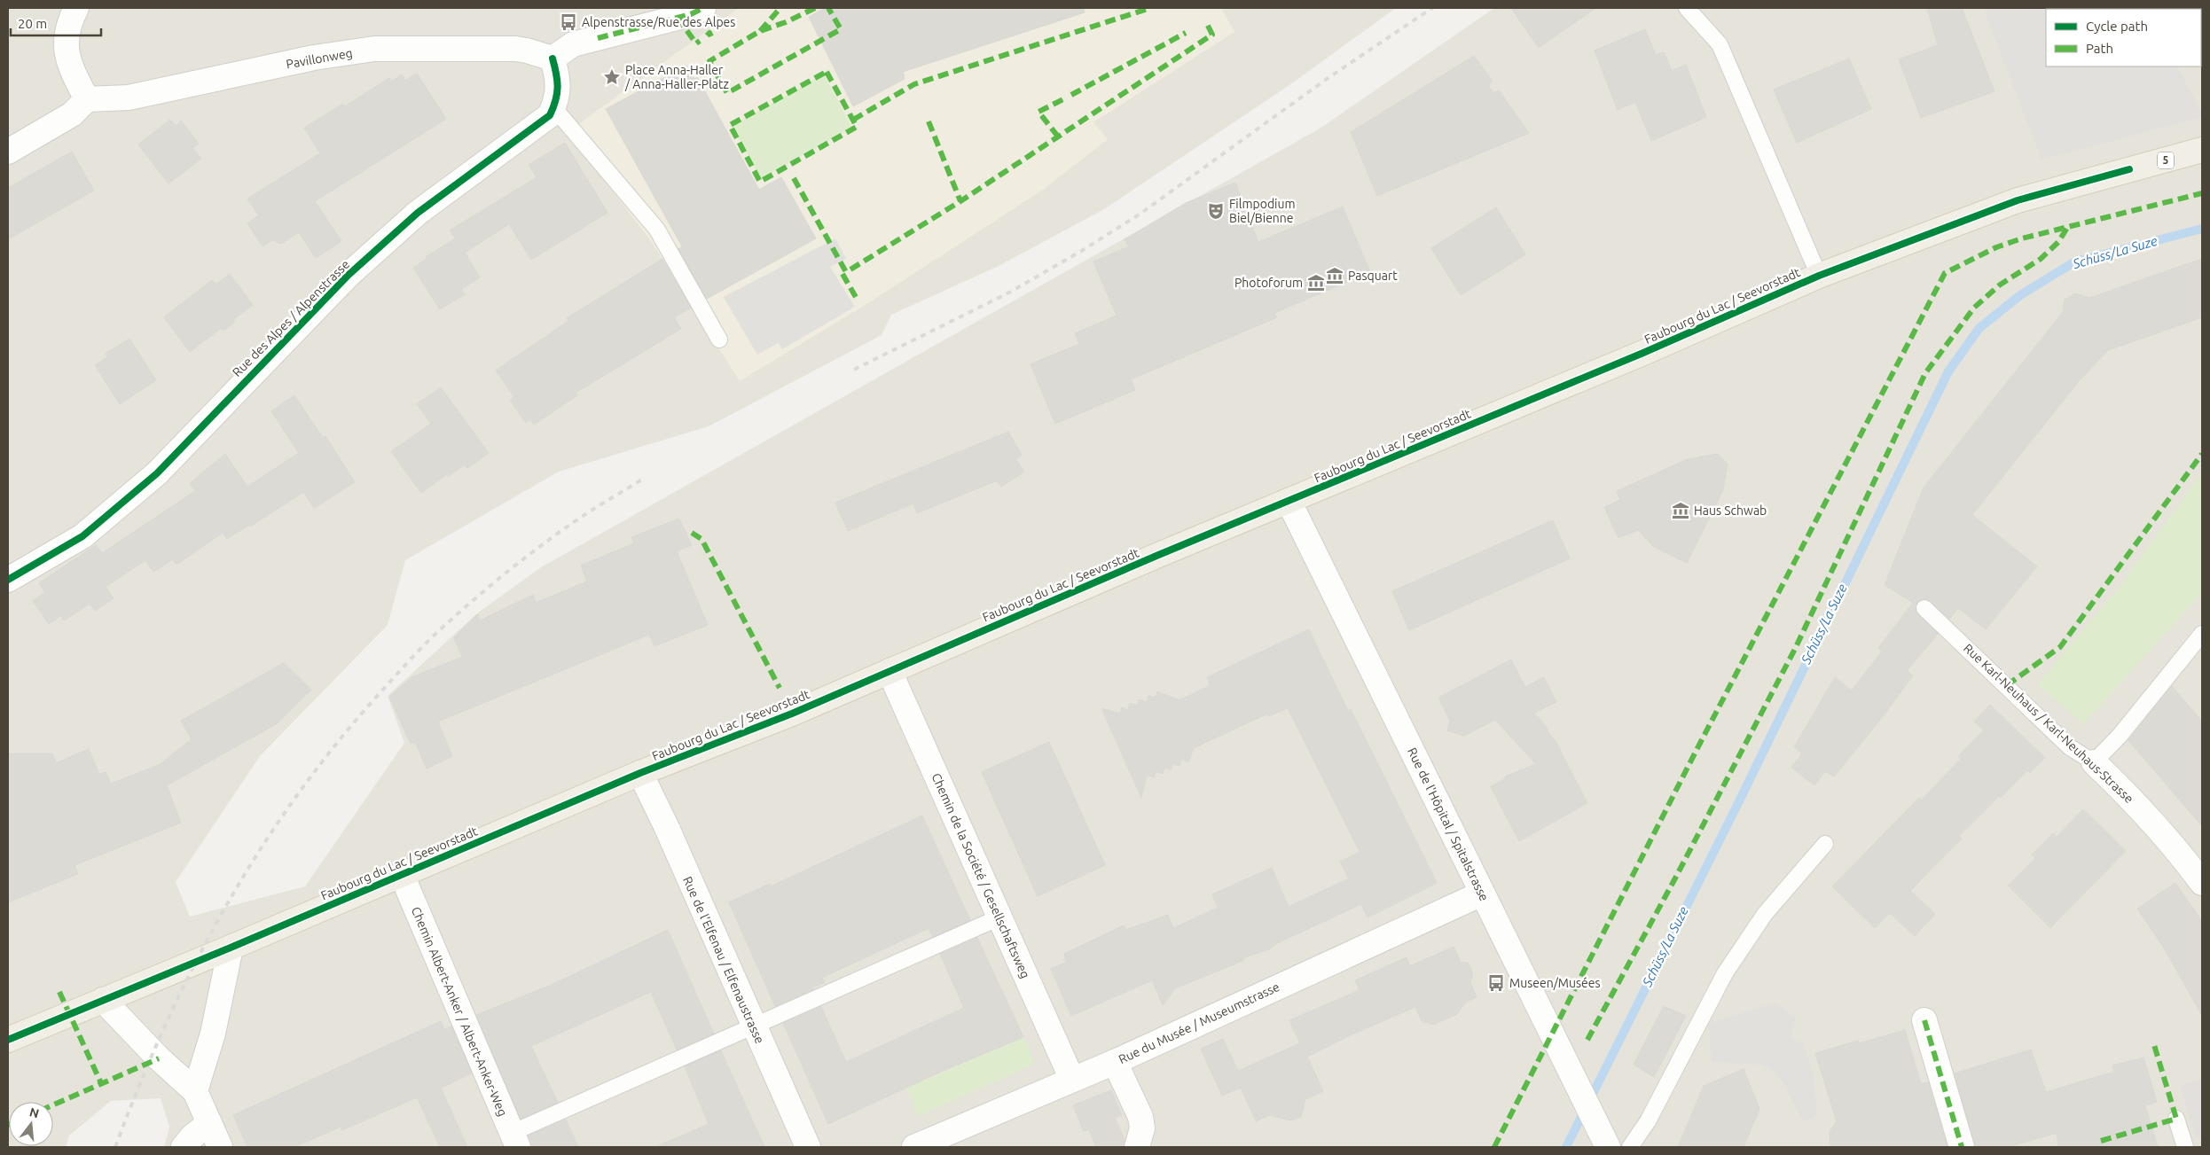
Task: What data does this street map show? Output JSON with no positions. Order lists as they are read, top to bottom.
{
  "streets": {
    "main road": ["5", "Faubourg du Lac / Seevorstadt"],
    "street": [
      "Pavillonweg",
      "Rue des Alpes / Alpenstrasse",
      "Rue Karl-Neuhaus / Karl-Neuhaus-Strasse",
      "Rue de l'Hôpital / Spitalstrasse",
      "Chemin de la Société / Gesellschaftsweg",
      "Rue de l'Elfenau / Elfenaustrasse",
      "Chemin Albert-Anker / Albert-Anker-Weg",
      "Rue du Musée / Museumstrasse"
    ]
  },
  "crossings": [
    ["Pavillonweg", "Rue des Alpes / Alpenstrasse"],
    ["Faubourg du Lac / Seevorstadt", "Rue de l'Hôpital / Spitalstrasse"],
    ["Faubourg du Lac / Seevorstadt", "Chemin de la Société / Gesellschaftsweg"],
    ["Faubourg du Lac / Seevorstadt", "Rue de l'Elfenau / Elfenaustrasse"],
    ["Faubourg du Lac / Seevorstadt", "Chemin Albert-Anker / Albert-Anker-Weg"],
    ["Rue de l'Hôpital / Spitalstrasse", "Rue du Musée / Museumstrasse"],
    ["Chemin de la Société / Gesellschaftsweg", "Rue du Musée / Museumstrasse"]
  ],
  "water": ["Schüss/La Suze"],
  "places": {
    "bus stop": ["Alpenstrasse/Rue des Alpes", "Museen/Musées"],
    "place": ["Place Anna-Haller / Anna-Haller-Platz"],
    "theatre": ["Filmpodium Biel/Bienne"],
    "museum": ["Pasquart", "Photoforum", "Haus Schwab"]
  },
  "legend": ["Cycle path", "Path"],
  "scale_bar": "20 m",
  "north": "top"
}
